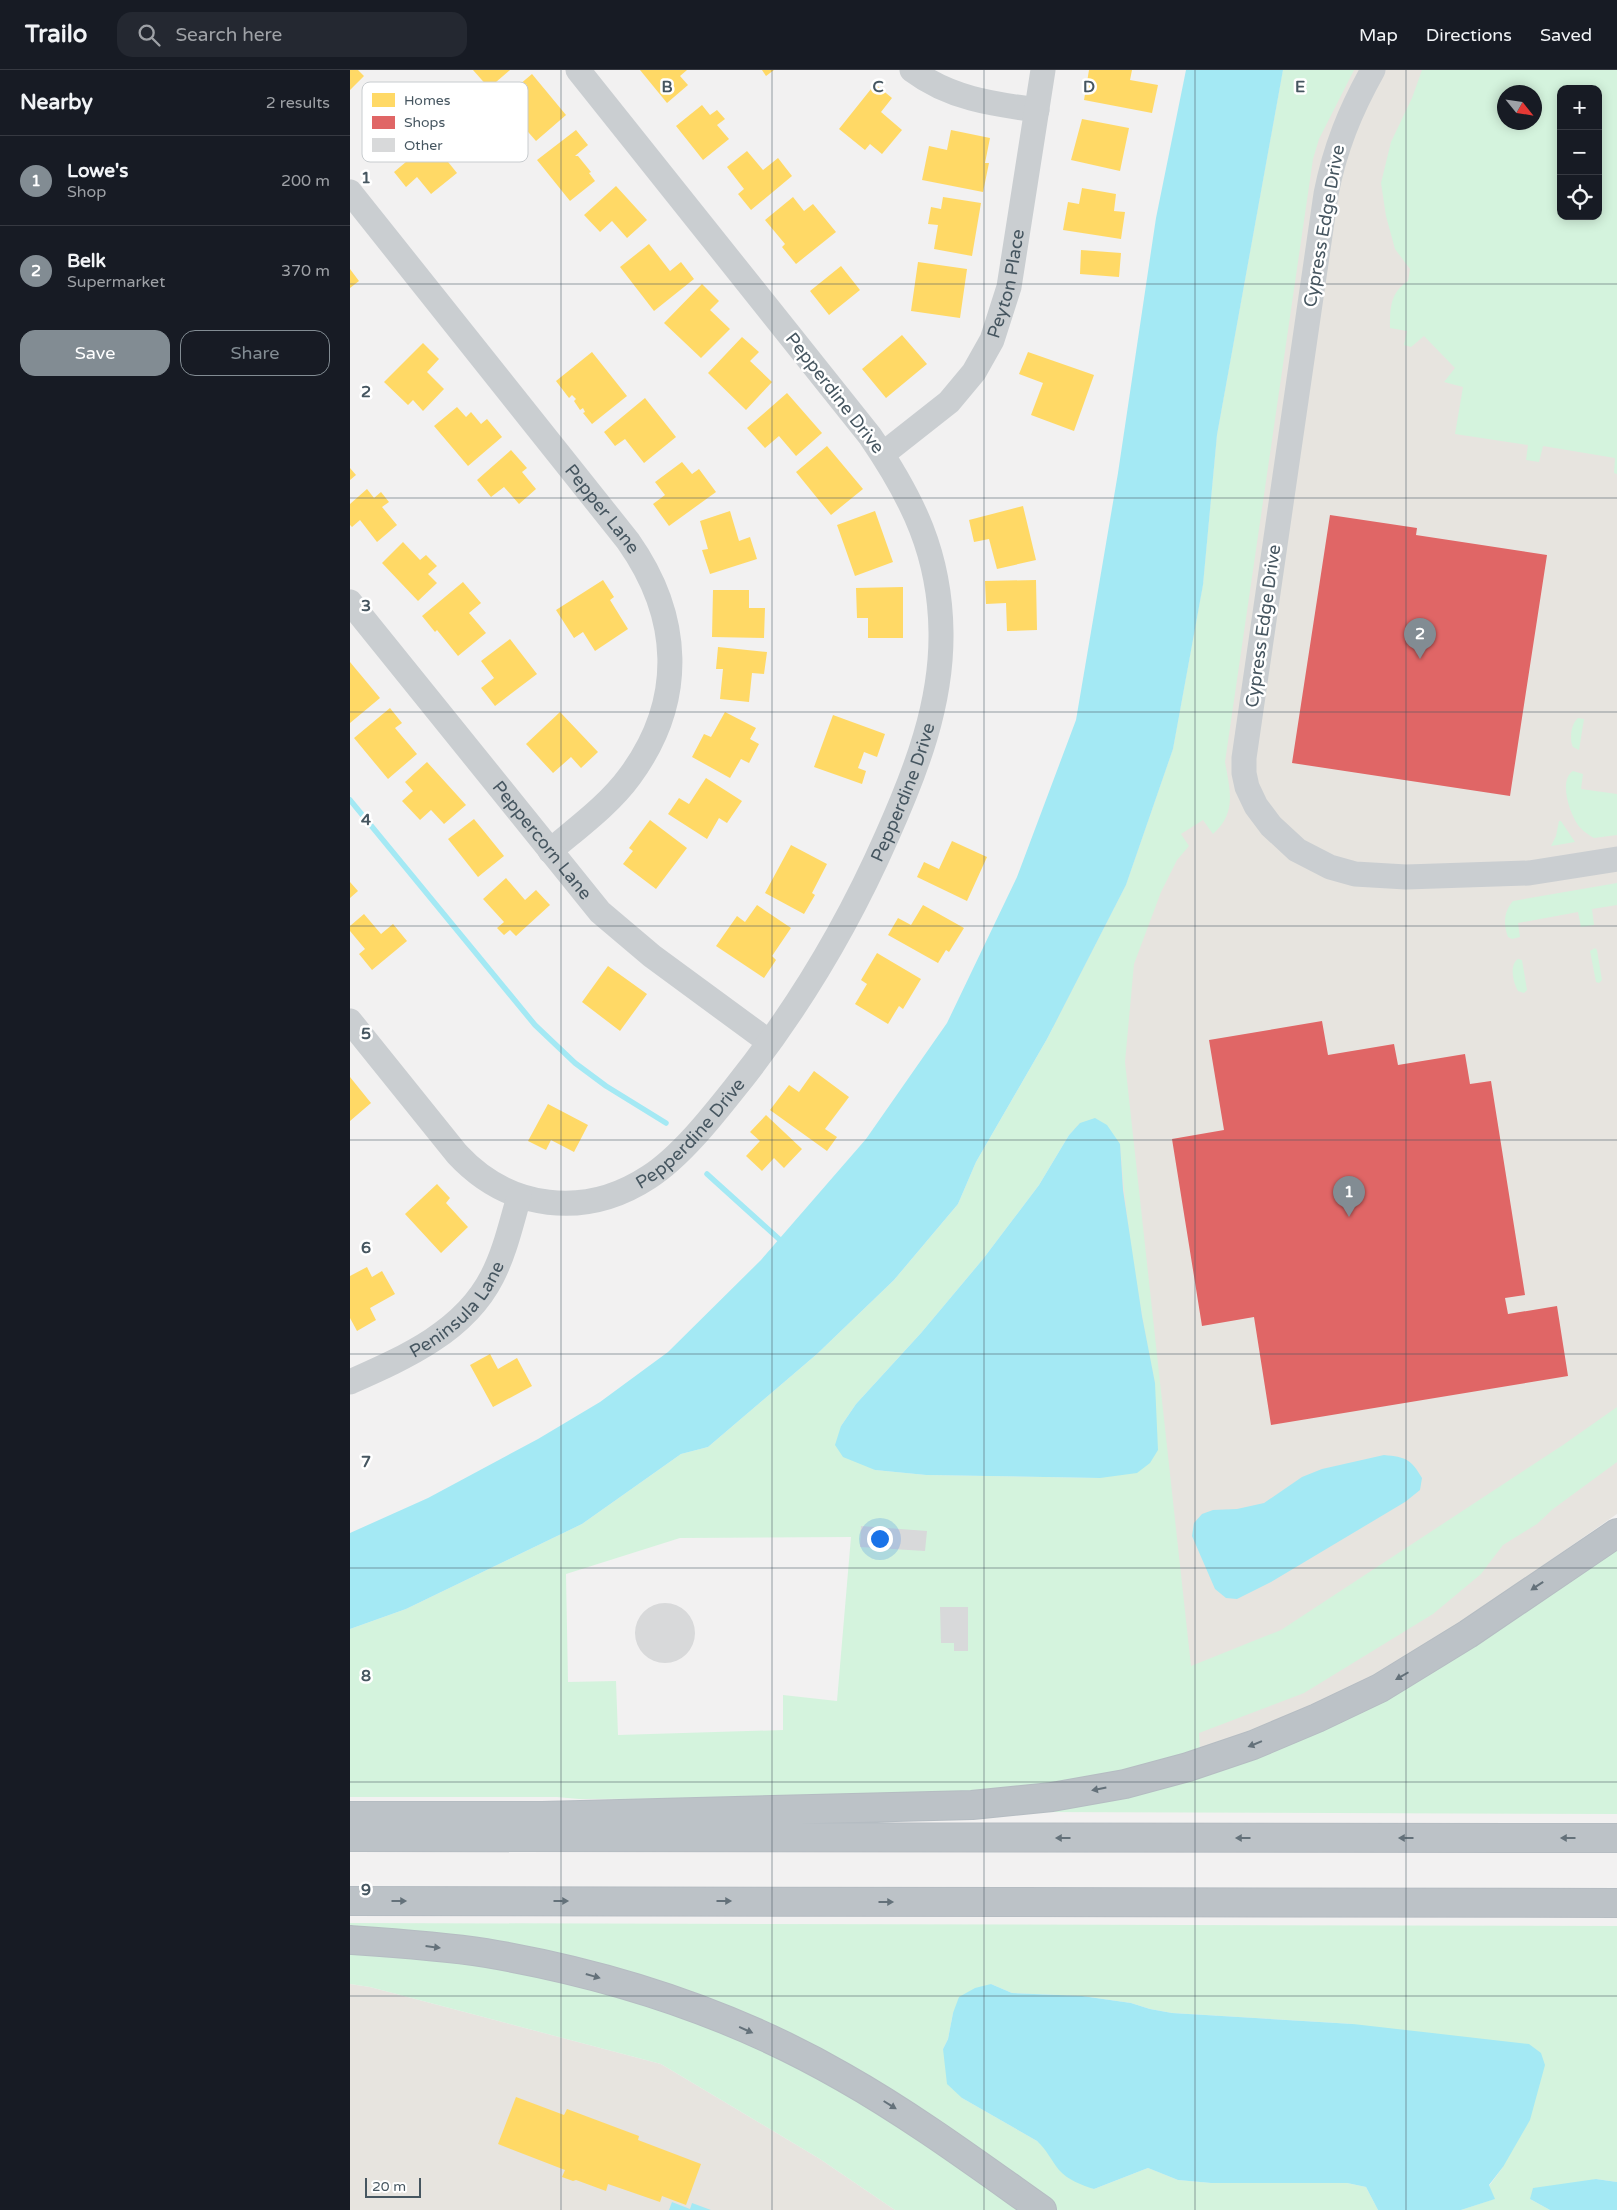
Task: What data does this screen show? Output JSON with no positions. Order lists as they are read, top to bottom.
{
  "streets": {
    "street": [
      "Cypress Edge Drive",
      "Peyton Place",
      "Pepperdine Drive",
      "Pepper Lane",
      "Peppercorn Lane",
      "Peninsula Lane"
    ]
  },
  "crossings": [
    ["Peyton Place", "Pepperdine Drive"],
    ["Pepperdine Drive", "Peppercorn Lane"],
    ["Pepperdine Drive", "Peninsula Lane"],
    ["Pepper Lane", "Peppercorn Lane"]
  ],
  "legend": ["Homes", "Shops", "Other"],
  "scale_bar": "20 m",
  "north": "bottom right",
  "page": {
    "header": "Trailo",
    "search": "Search here",
    "nav": ["Map", "Directions", "Saved"],
    "heading": ["Nearby", "2 results"],
    "map_buttons": ["+", "−"],
    "list": [
      {
        "mark": "1",
        "name": "Lowe's",
        "note": "Shop",
        "value": "200 m"
      },
      {
        "mark": "2",
        "name": "Belk",
        "note": "Supermarket",
        "value": "370 m"
      }
    ],
    "buttons": ["Save", "Share"],
    "pins": ["2", "1"],
    "scale": "20 m"
  },
  "grid": {
    "columns": [
      "B",
      "C",
      "D",
      "E"
    ],
    "rows": [
      "1",
      "2",
      "3",
      "4",
      "5",
      "6",
      "7",
      "8",
      "9"
    ]
  }
}
